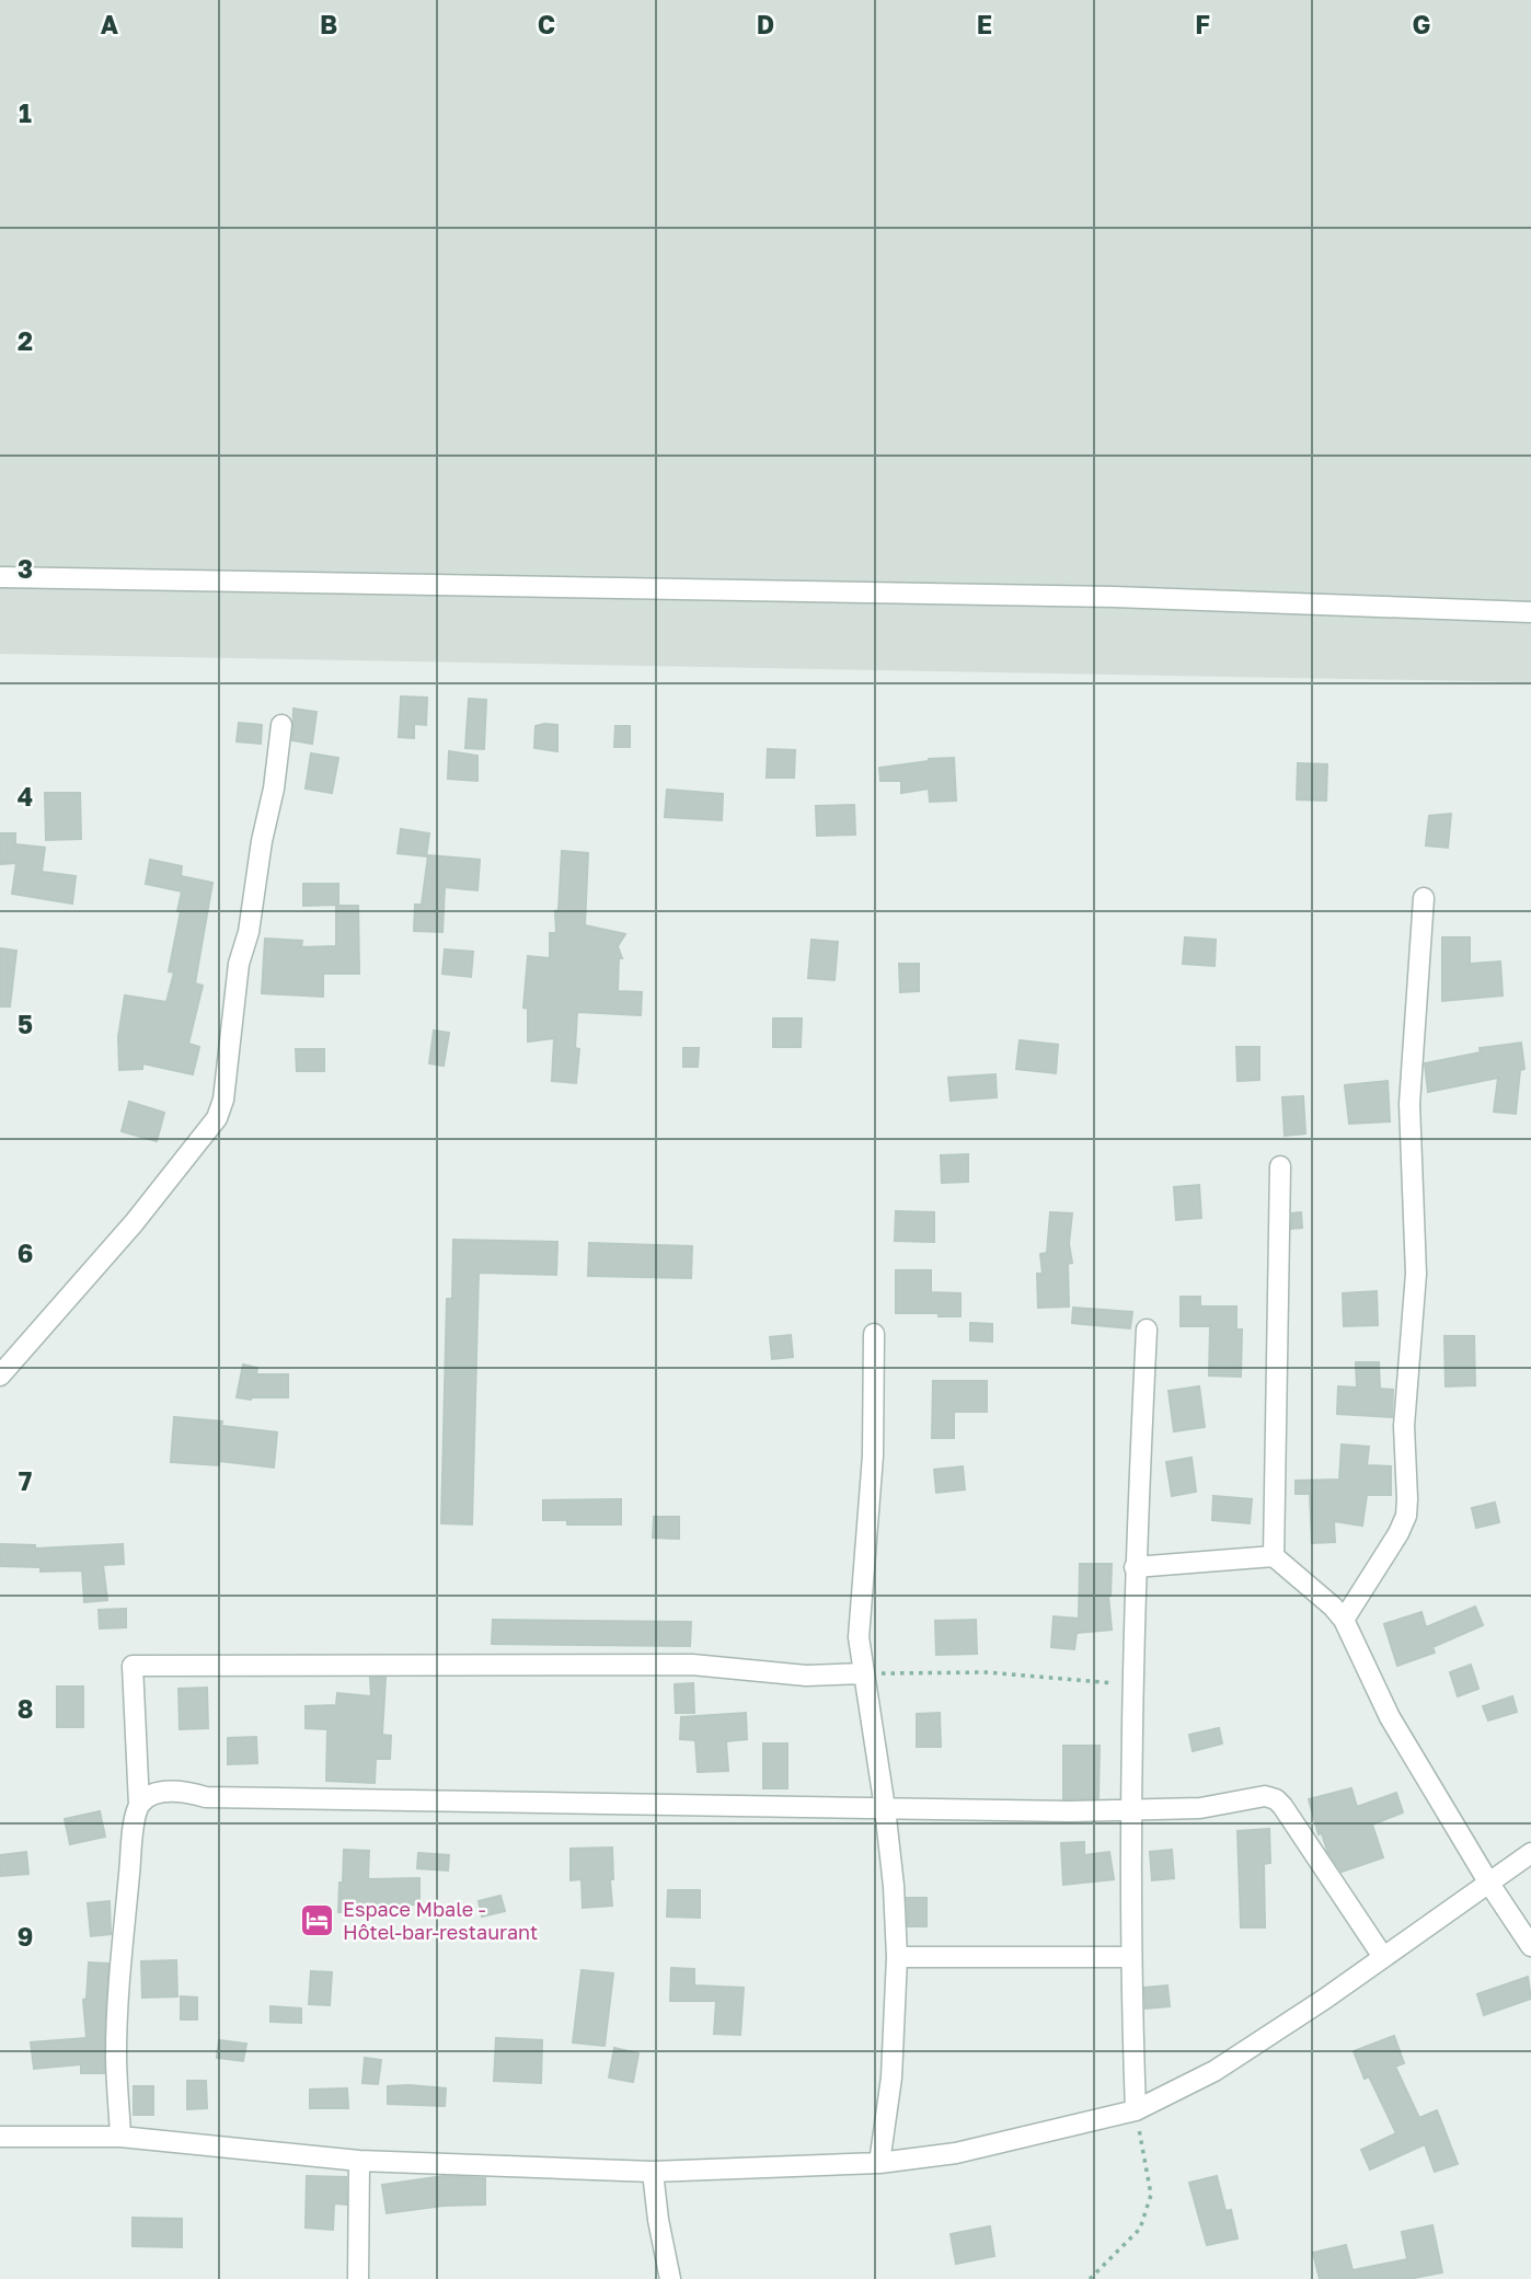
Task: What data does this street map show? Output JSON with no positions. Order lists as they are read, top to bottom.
{
  "places": {
    "hotel": ["Espace Mbale - Hôtel-bar-restaurant"]
  },
  "grid": {
    "columns": [
      "A",
      "B",
      "C",
      "D",
      "E",
      "F",
      "G"
    ],
    "rows": [
      "1",
      "2",
      "3",
      "4",
      "5",
      "6",
      "7",
      "8",
      "9"
    ]
  }
}
